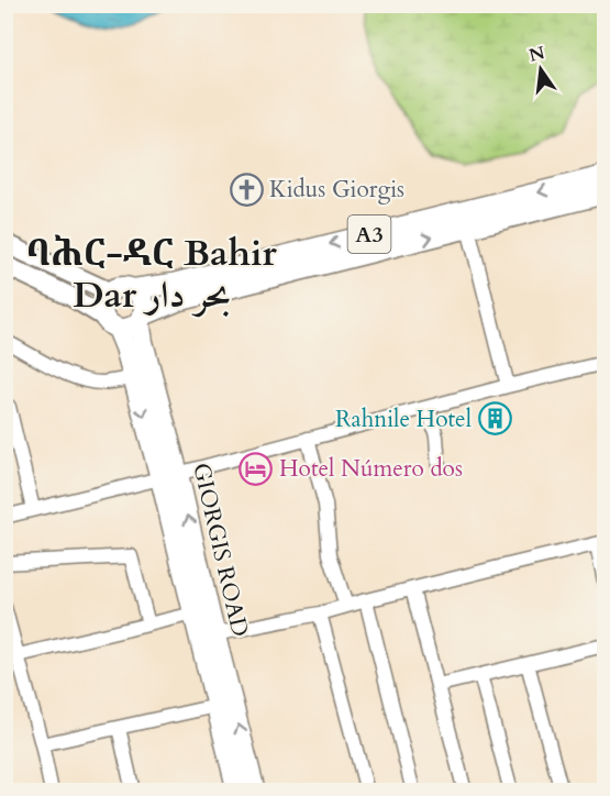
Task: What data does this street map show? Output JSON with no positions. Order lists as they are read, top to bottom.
{
  "streets": {
    "highway": ["A3", "GIORGIS ROAD"]
  },
  "crossings": [
    ["A3", "GIORGIS ROAD"]
  ],
  "districts": ["ባሕር-ዳር Bahir Dar بحر دار"],
  "places": {
    "church": ["Kidus Giorgis"],
    "building": ["Rahnile Hotel"],
    "hotel": ["Hotel Número dos"]
  },
  "north": "top"
}
